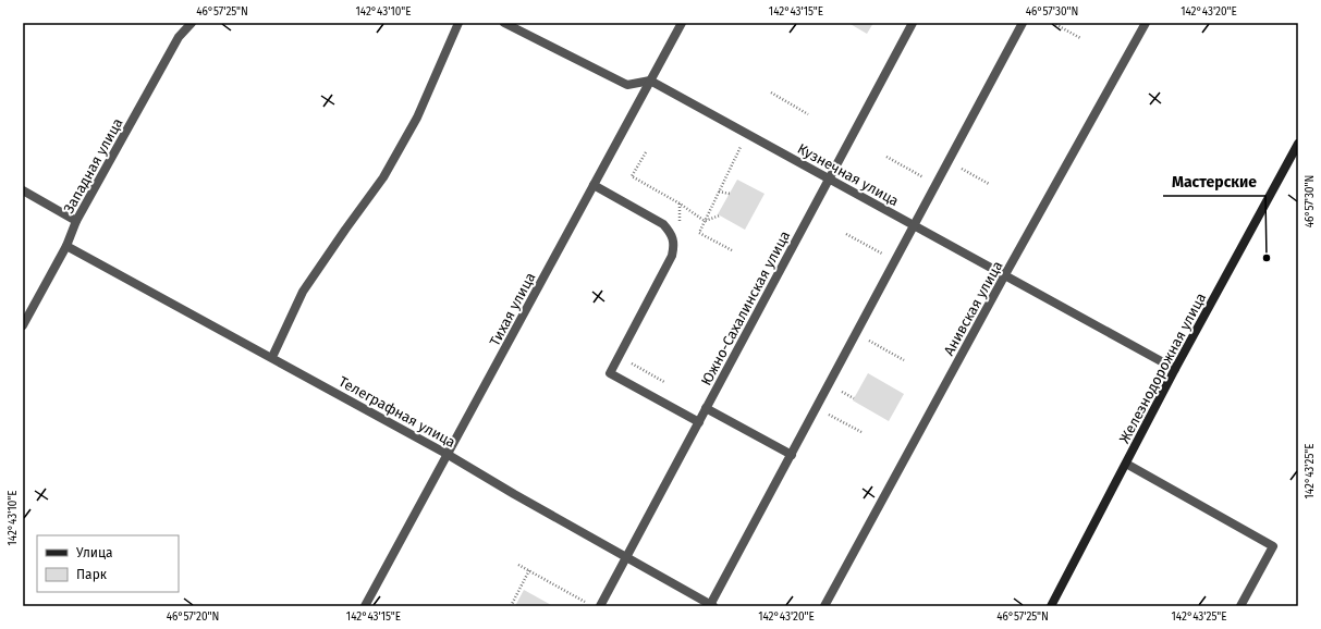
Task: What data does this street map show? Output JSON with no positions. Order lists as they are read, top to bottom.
{
  "streets": {
    "main road": ["Железнодорожная улица"],
    "street": [
      "Западная улица",
      "Кузнечная улица",
      "Южно-Сахалинская улица",
      "Анивская улица",
      "Тихая улица",
      "Телеграфная улица"
    ]
  },
  "crossings": [
    ["Западная улица", "Телеграфная улица"],
    ["Кузнечная улица", "Южно-Сахалинская улица"],
    ["Кузнечная улица", "Анивская улица"],
    ["Кузнечная улица", "Тихая улица"],
    ["Кузнечная улица", "Железнодорожная улица"],
    ["Южно-Сахалинская улица", "Телеграфная улица"],
    ["Тихая улица", "Телеграфная улица"]
  ],
  "places": ["Мастерские"],
  "legend": ["Улица", "Парк"],
  "coordinates": [
    "46°57'25\"N",
    "142°43'10\"E",
    "142°43'15\"E",
    "46°57'30\"N",
    "142°43'20\"E",
    "142°43'25\"E",
    "46°57'20\"N"
  ]
}
